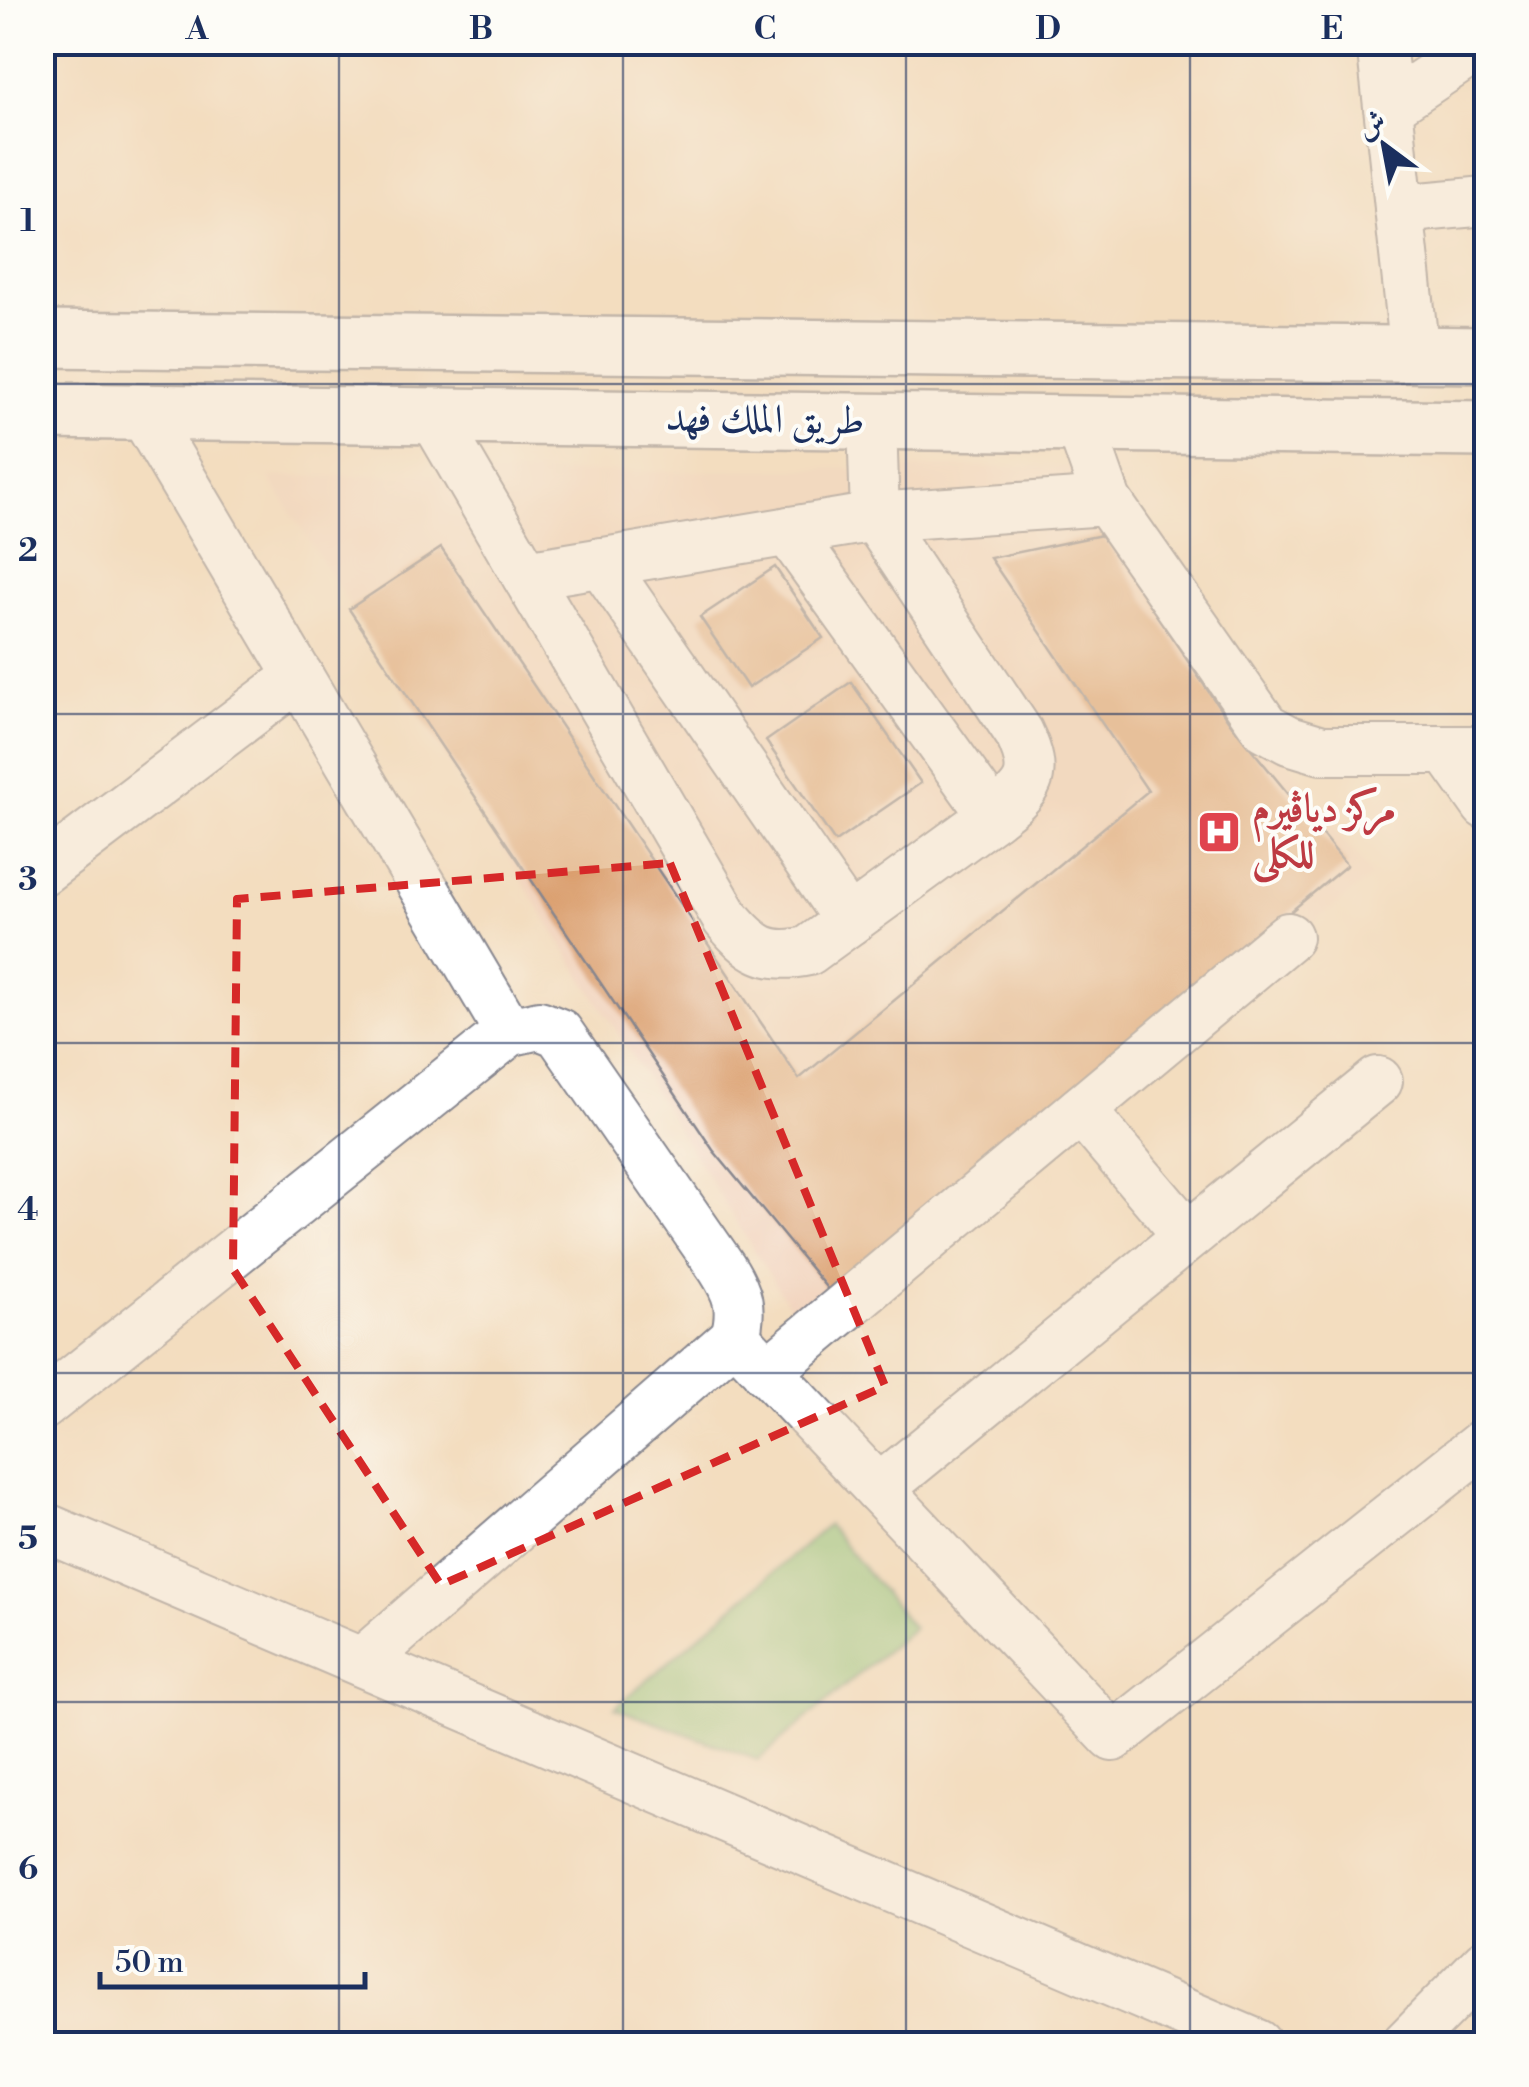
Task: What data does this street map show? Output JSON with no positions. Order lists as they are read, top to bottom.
{
  "streets": {
    "highway": ["طريق الملك فهد"]
  },
  "places": {
    "hospital": ["مركز دياڤيرم للكلى"]
  },
  "scale_bar": "50 m",
  "north": "top left",
  "grid": {
    "columns": [
      "A",
      "B",
      "C",
      "D",
      "E"
    ],
    "rows": [
      "1",
      "2",
      "3",
      "4",
      "5",
      "6"
    ]
  }
}
